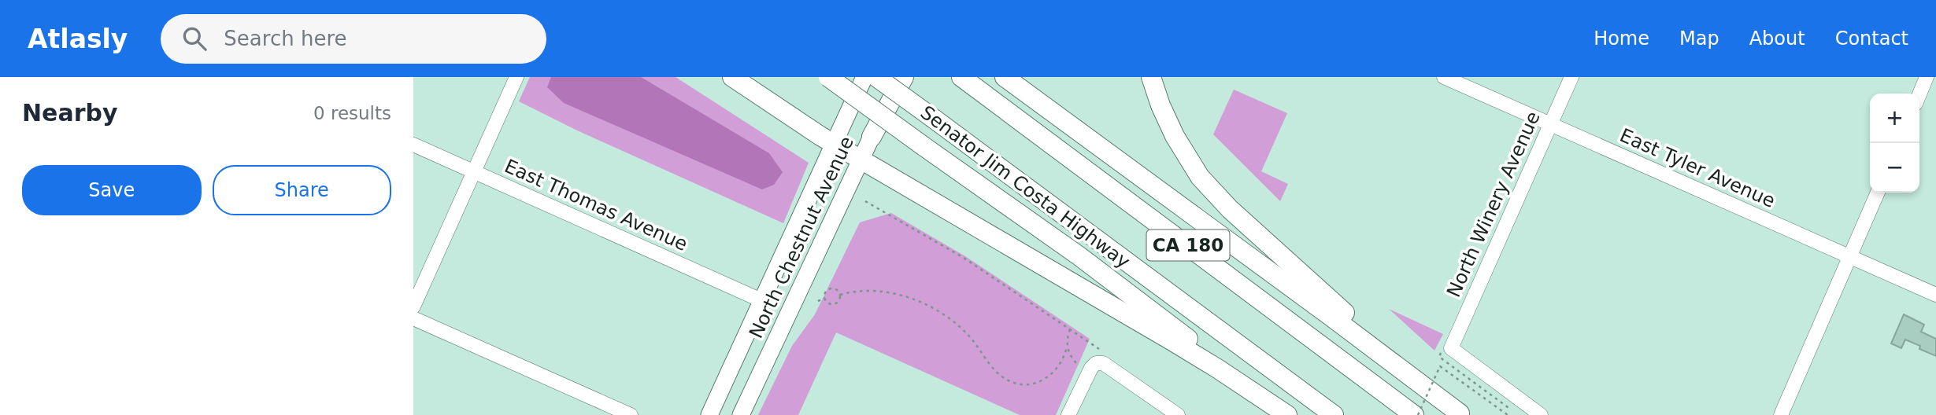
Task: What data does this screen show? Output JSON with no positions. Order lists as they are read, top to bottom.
{
  "streets": {
    "highway": ["Senator Jim Costa Highway", "CA 180"],
    "main road": ["North Chestnut Avenue"],
    "street": ["East Tyler Avenue", "North Winery Avenue", "East Thomas Avenue"]
  },
  "crossings": [
    ["East Tyler Avenue", "North Winery Avenue"],
    ["East Thomas Avenue", "North Chestnut Avenue"]
  ],
  "page": {
    "header": "Atlasly",
    "search": "Search here",
    "nav": [
      "Home",
      "Map",
      "About",
      "Contact"
    ],
    "heading": ["Nearby", "0 results"],
    "map_buttons": ["+", "−"],
    "buttons": ["Save", "Share"]
  }
}
